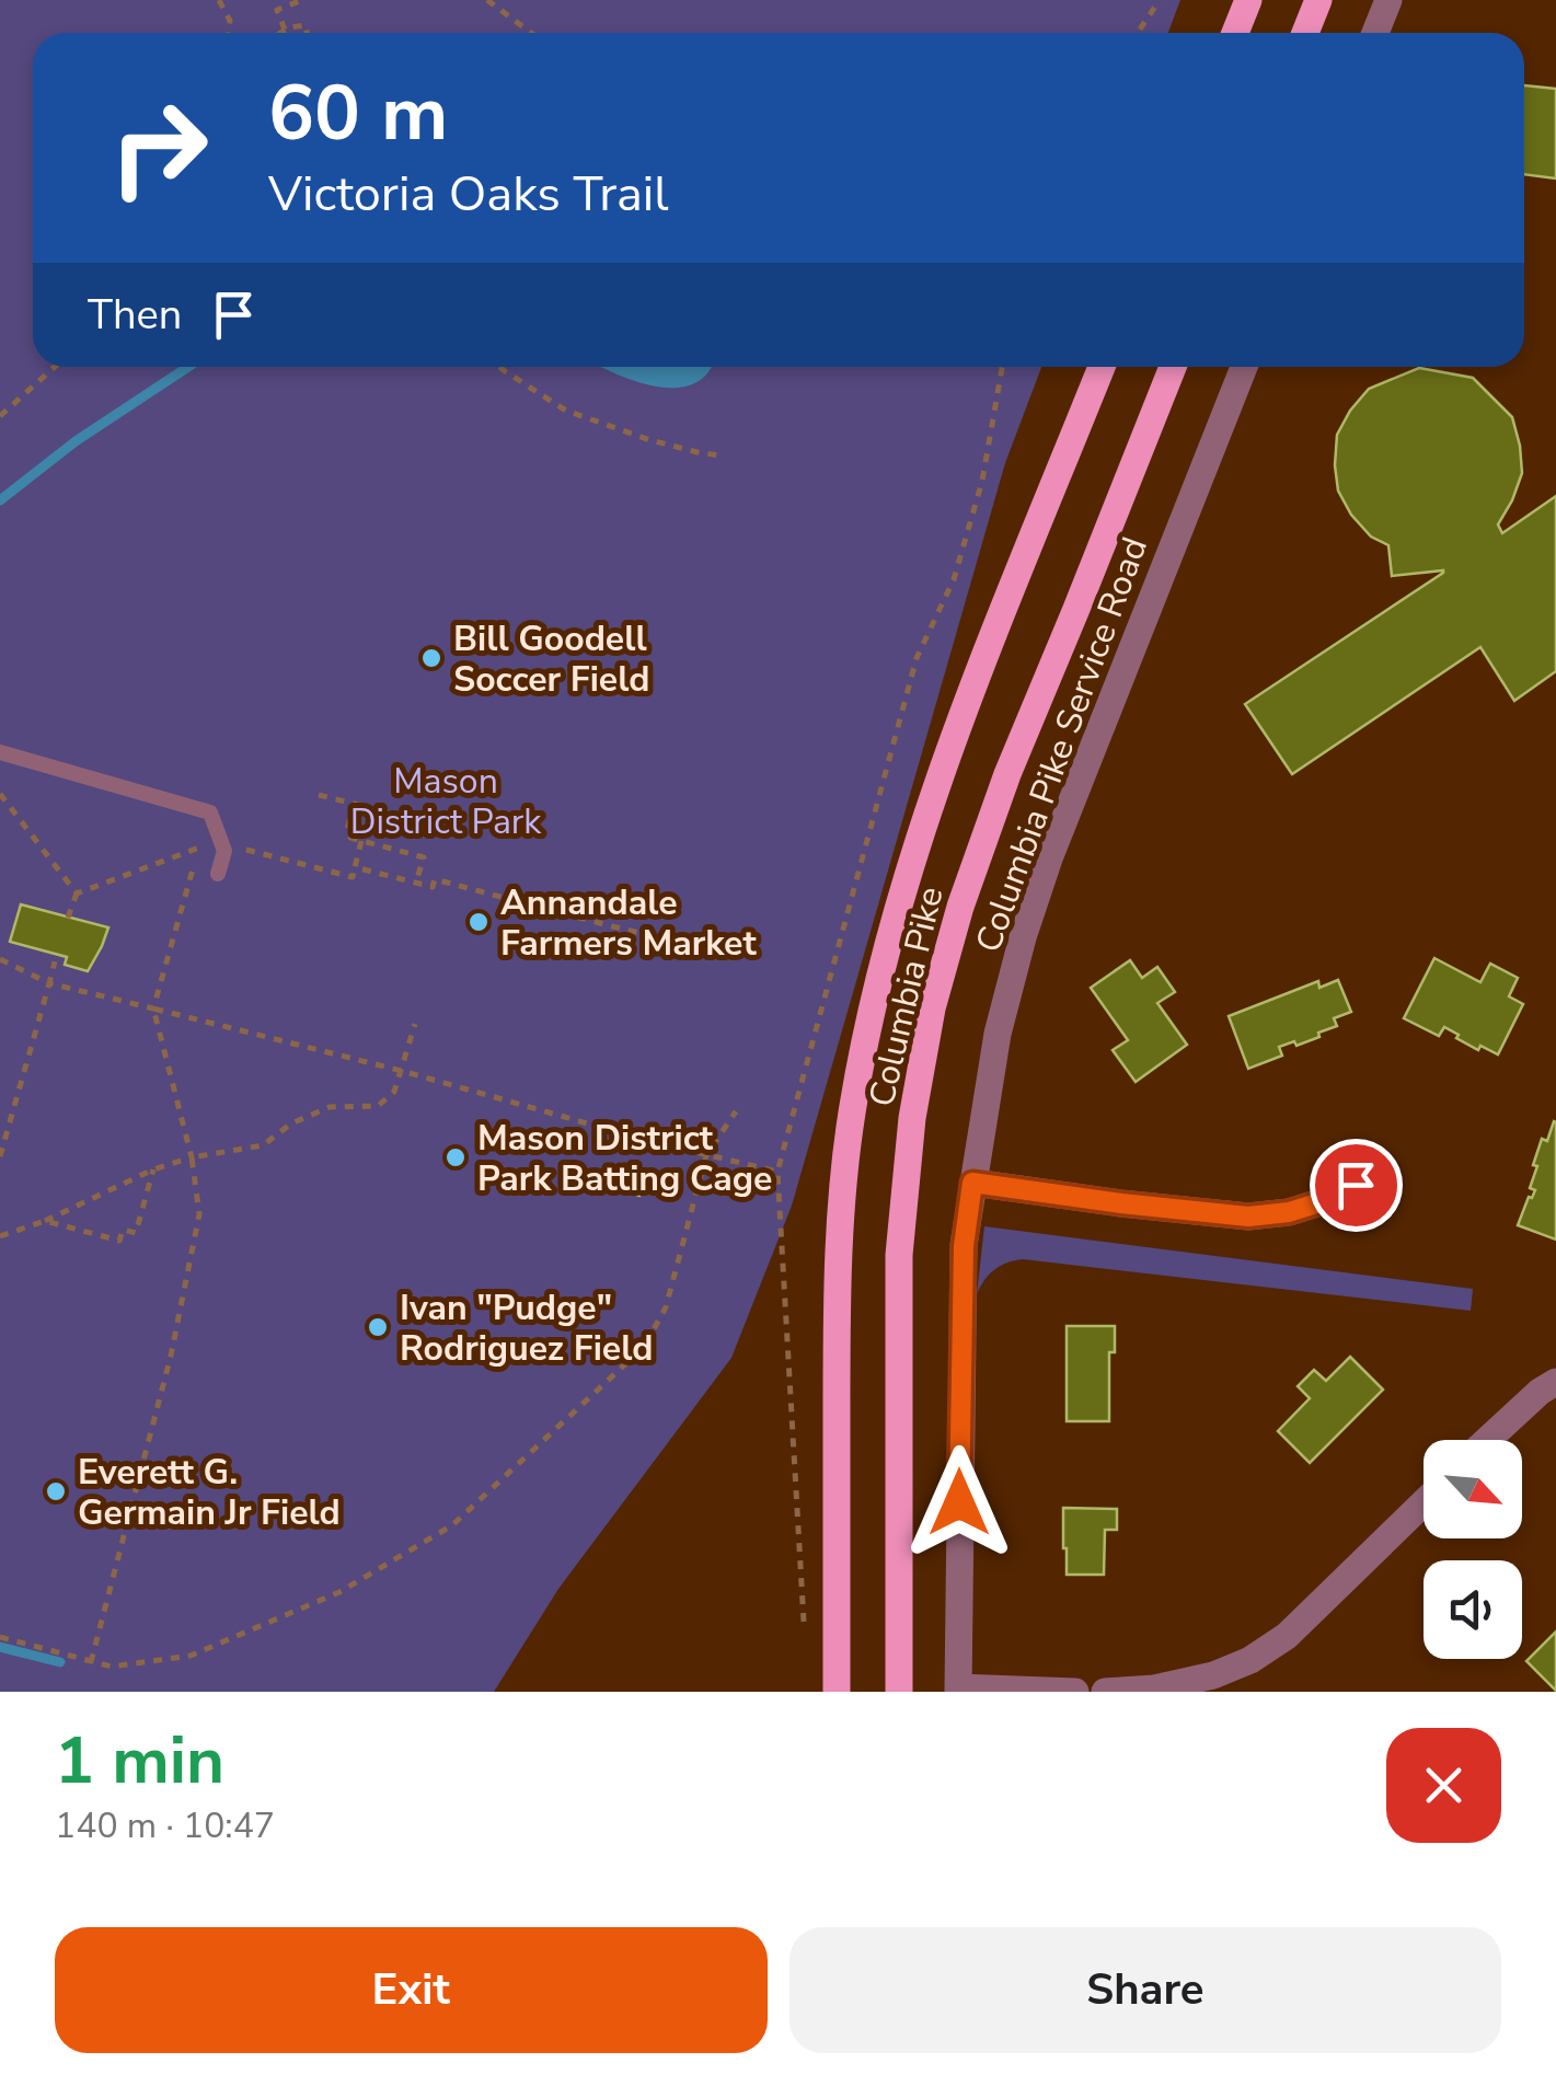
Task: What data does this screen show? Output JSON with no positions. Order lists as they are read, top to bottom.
{
  "streets": {
    "main road": ["Columbia Pike"],
    "street": ["Columbia Pike Service Road"]
  },
  "parks": ["Mason District Park"],
  "places": [
    "Bill Goodell Soccer Field",
    "Annandale Farmers Market",
    "Mason District Park Batting Cage",
    "Ivan \"Pudge\" Rodriguez Field",
    "Everett G. Germain Jr Field"
  ],
  "north": "bottom right",
  "page": {
    "turn": ["60 m", "Victoria Oaks Trail"],
    "then": "Then",
    "heading": ["1 min", "140 m · 10:47"],
    "buttons": ["Exit", "Share"]
  }
}
